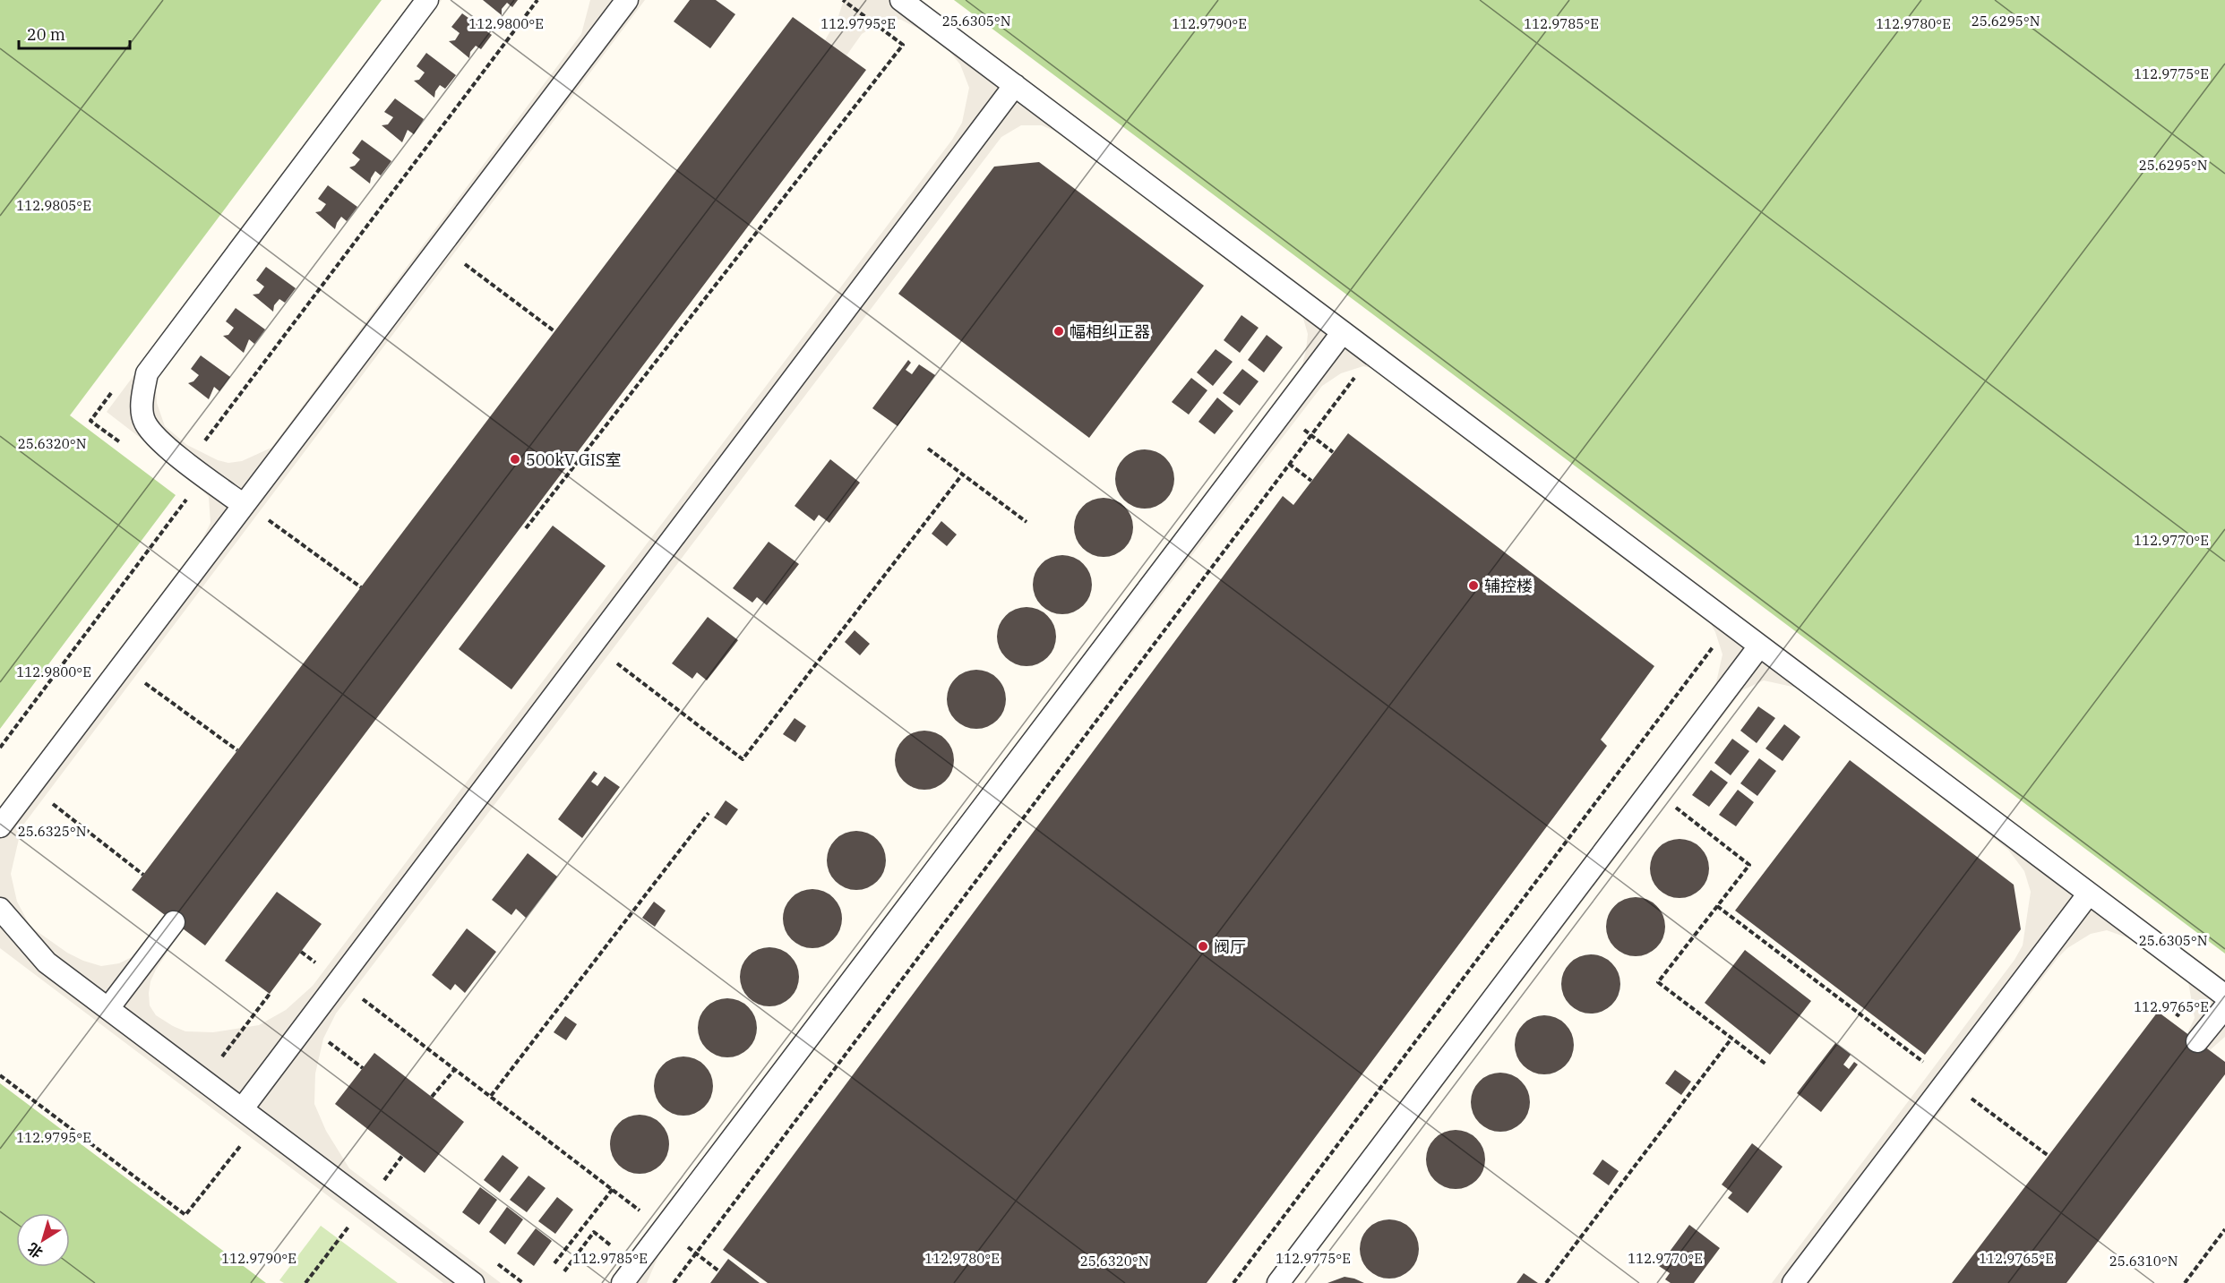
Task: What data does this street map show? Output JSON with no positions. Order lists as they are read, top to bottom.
{
  "places": [
    "幅相纠正器",
    "500kV GIS室",
    "辅控楼",
    "阀厅"
  ],
  "scale_bar": "20 m",
  "north": "bottom left",
  "coordinates": [
    "25.6295°N",
    "25.6305°N",
    "112.9800°E",
    "112.9795°E",
    "112.9790°E",
    "112.9785°E",
    "112.9780°E",
    "112.9775°E",
    "112.9805°E",
    "25.6320°N",
    "112.9770°E",
    "25.6325°N",
    "112.9765°E",
    "25.6310°N"
  ]
}
